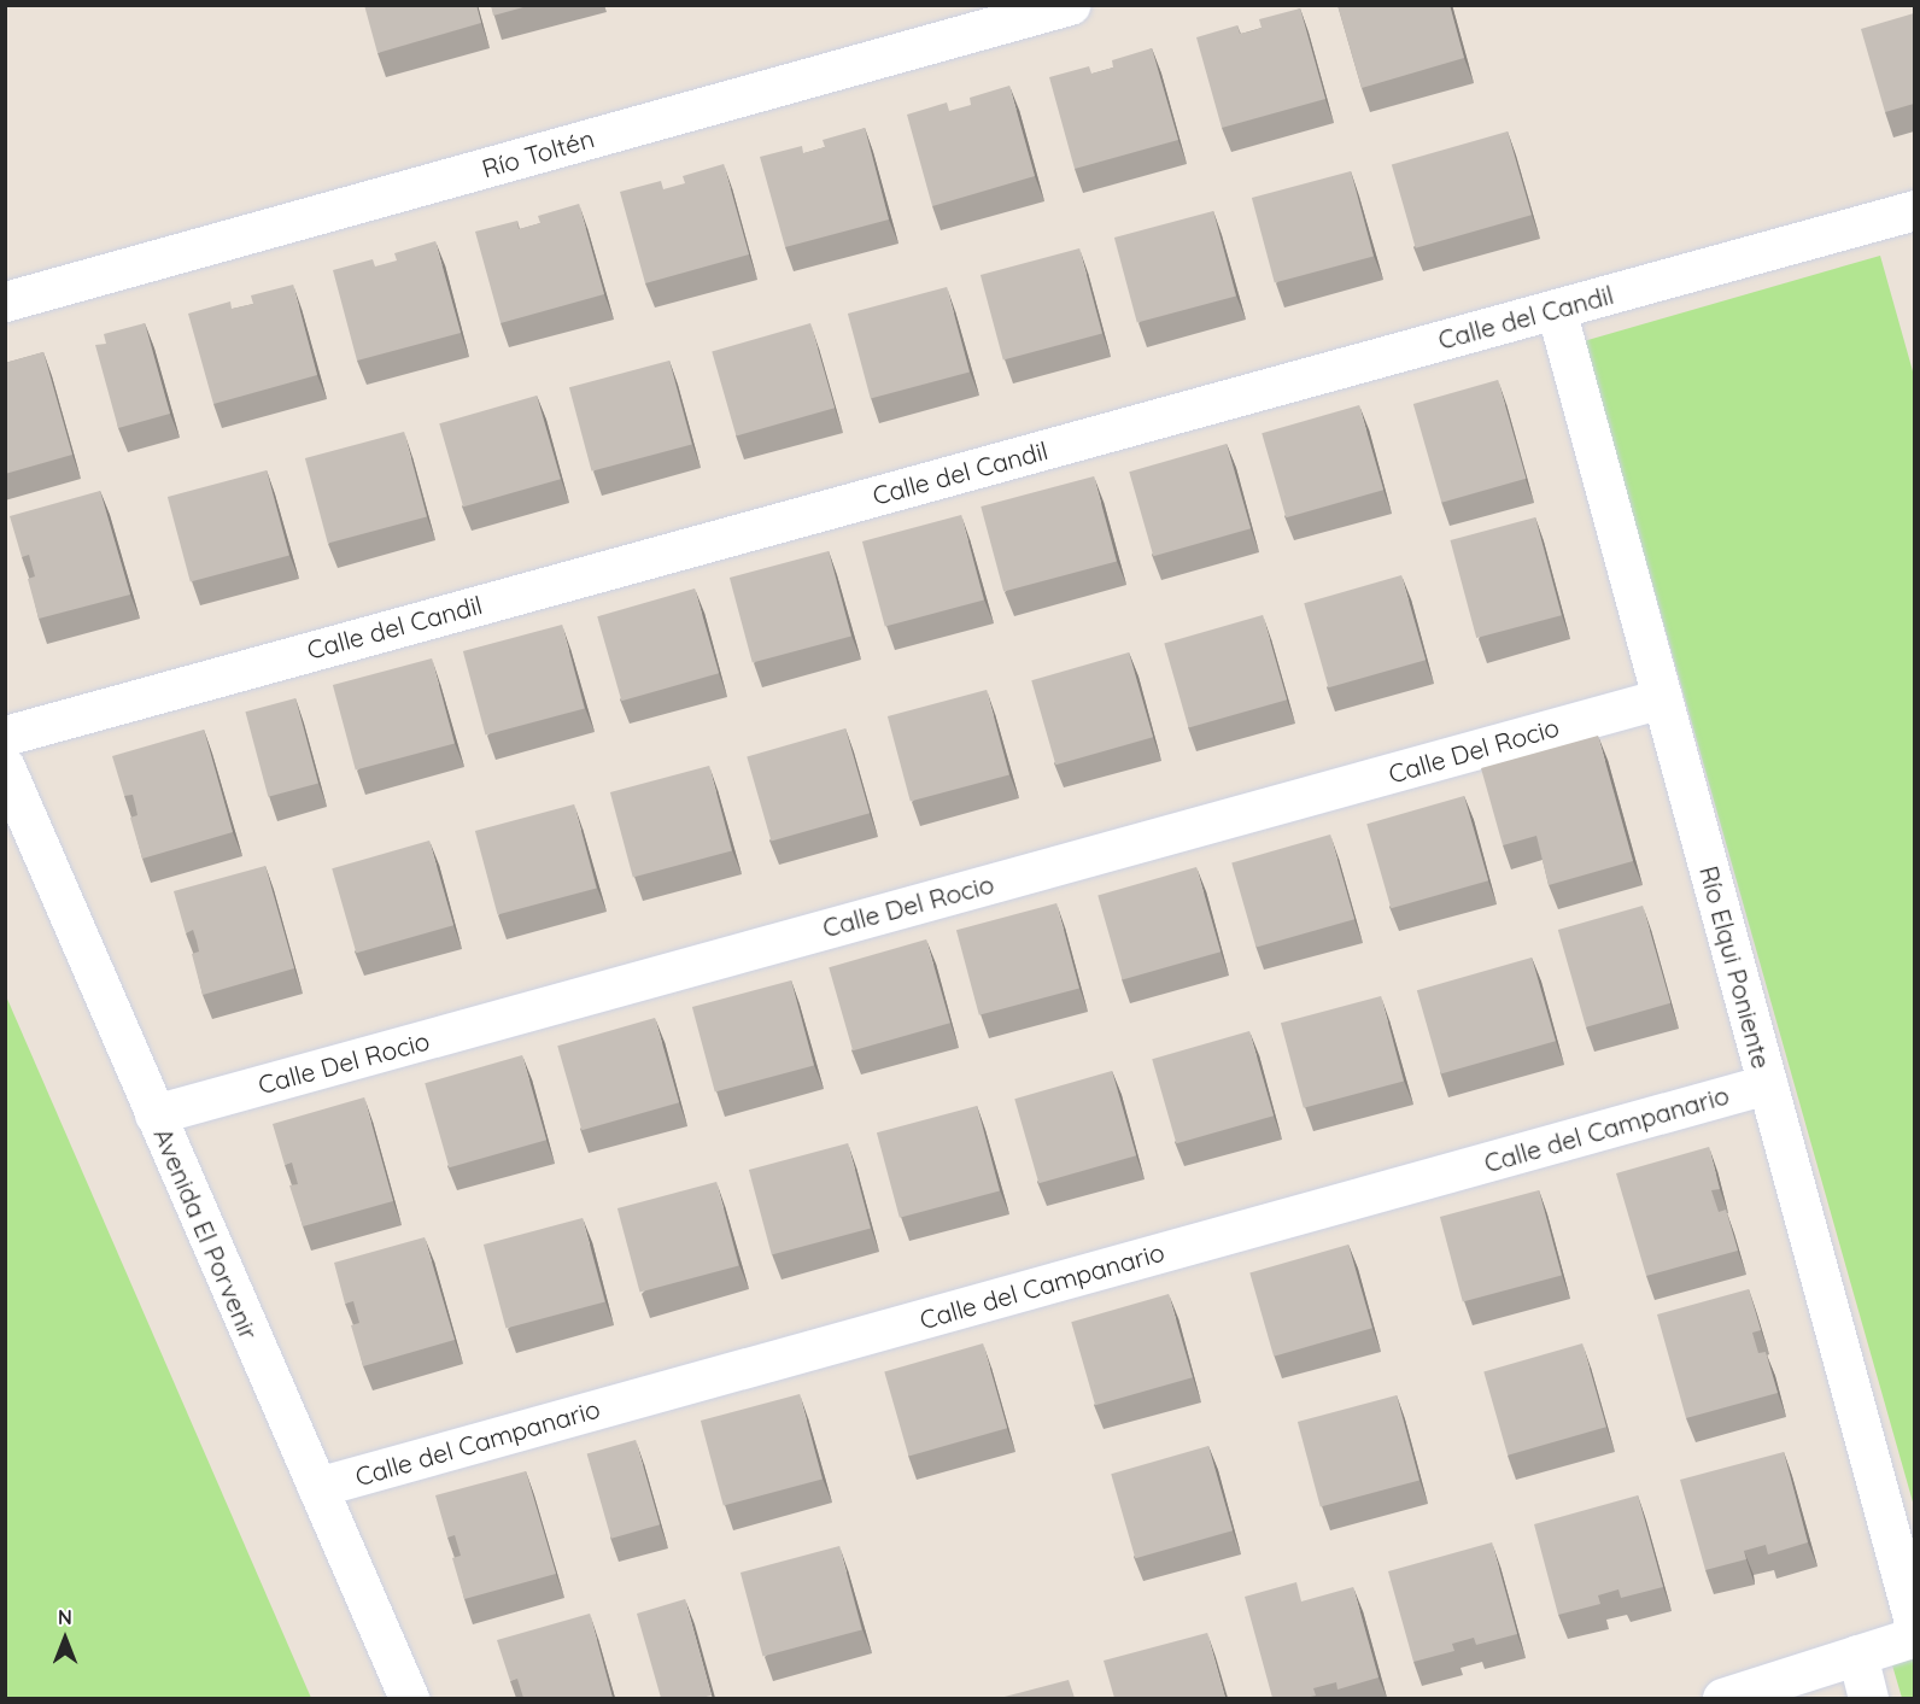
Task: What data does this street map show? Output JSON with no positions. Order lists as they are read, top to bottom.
{
  "streets": {
    "street": [
      "Río Toltén",
      "Calle del Candil",
      "Calle Del Rocio",
      "Río Elqui Poniente",
      "Calle del Campanario",
      "Avenida El Porvenir"
    ]
  },
  "crossings": [
    ["Calle del Candil", "Río Elqui Poniente"],
    ["Calle Del Rocio", "Río Elqui Poniente"],
    ["Calle Del Rocio", "Avenida El Porvenir"],
    ["Río Elqui Poniente", "Calle del Campanario"],
    ["Calle del Campanario", "Avenida El Porvenir"]
  ],
  "north": "top"
}
